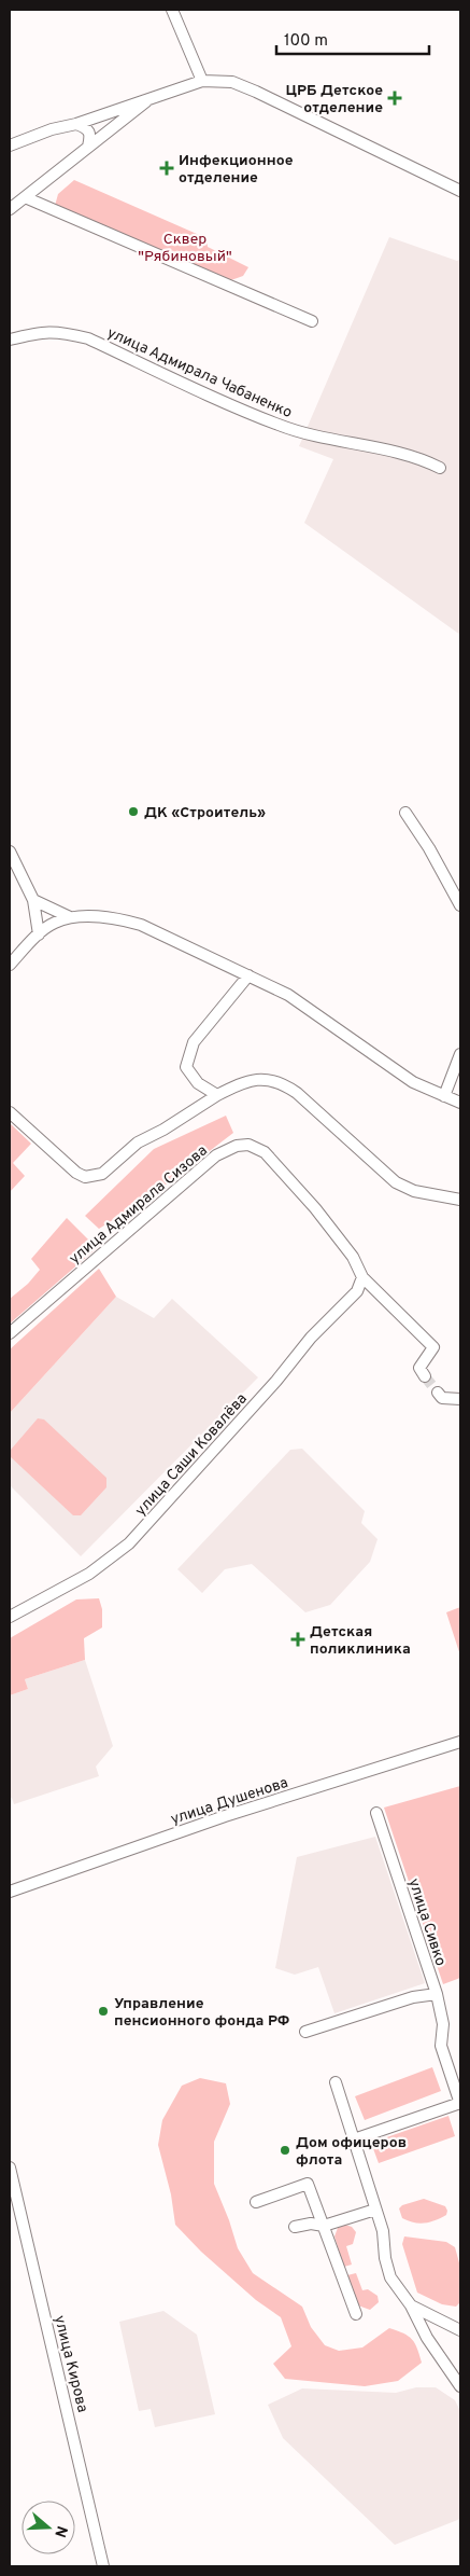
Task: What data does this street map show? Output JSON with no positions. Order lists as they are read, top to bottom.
{
  "streets": {
    "street": [
      "улица Адмирала Чабаненко",
      "улица Адмирала Сизова",
      "улица Саши Ковалёва",
      "улица Душенова",
      "улица Сивко",
      "улица Кирова"
    ]
  },
  "crossings": [
    ["улица Адмирала Сизова", "улица Саши Ковалёва"]
  ],
  "parks": ["Сквер \"Рябиновый\""],
  "places": {
    "health": ["ЦРБ Детское отделение", "Инфекционное отделение", "Детская поликлиника"],
    "other": ["ДК «Строитель»", "Управление пенсионного фонда РФ", "Дом офицеров флота"]
  },
  "scale_bar": "100 m",
  "north": "right"
}
